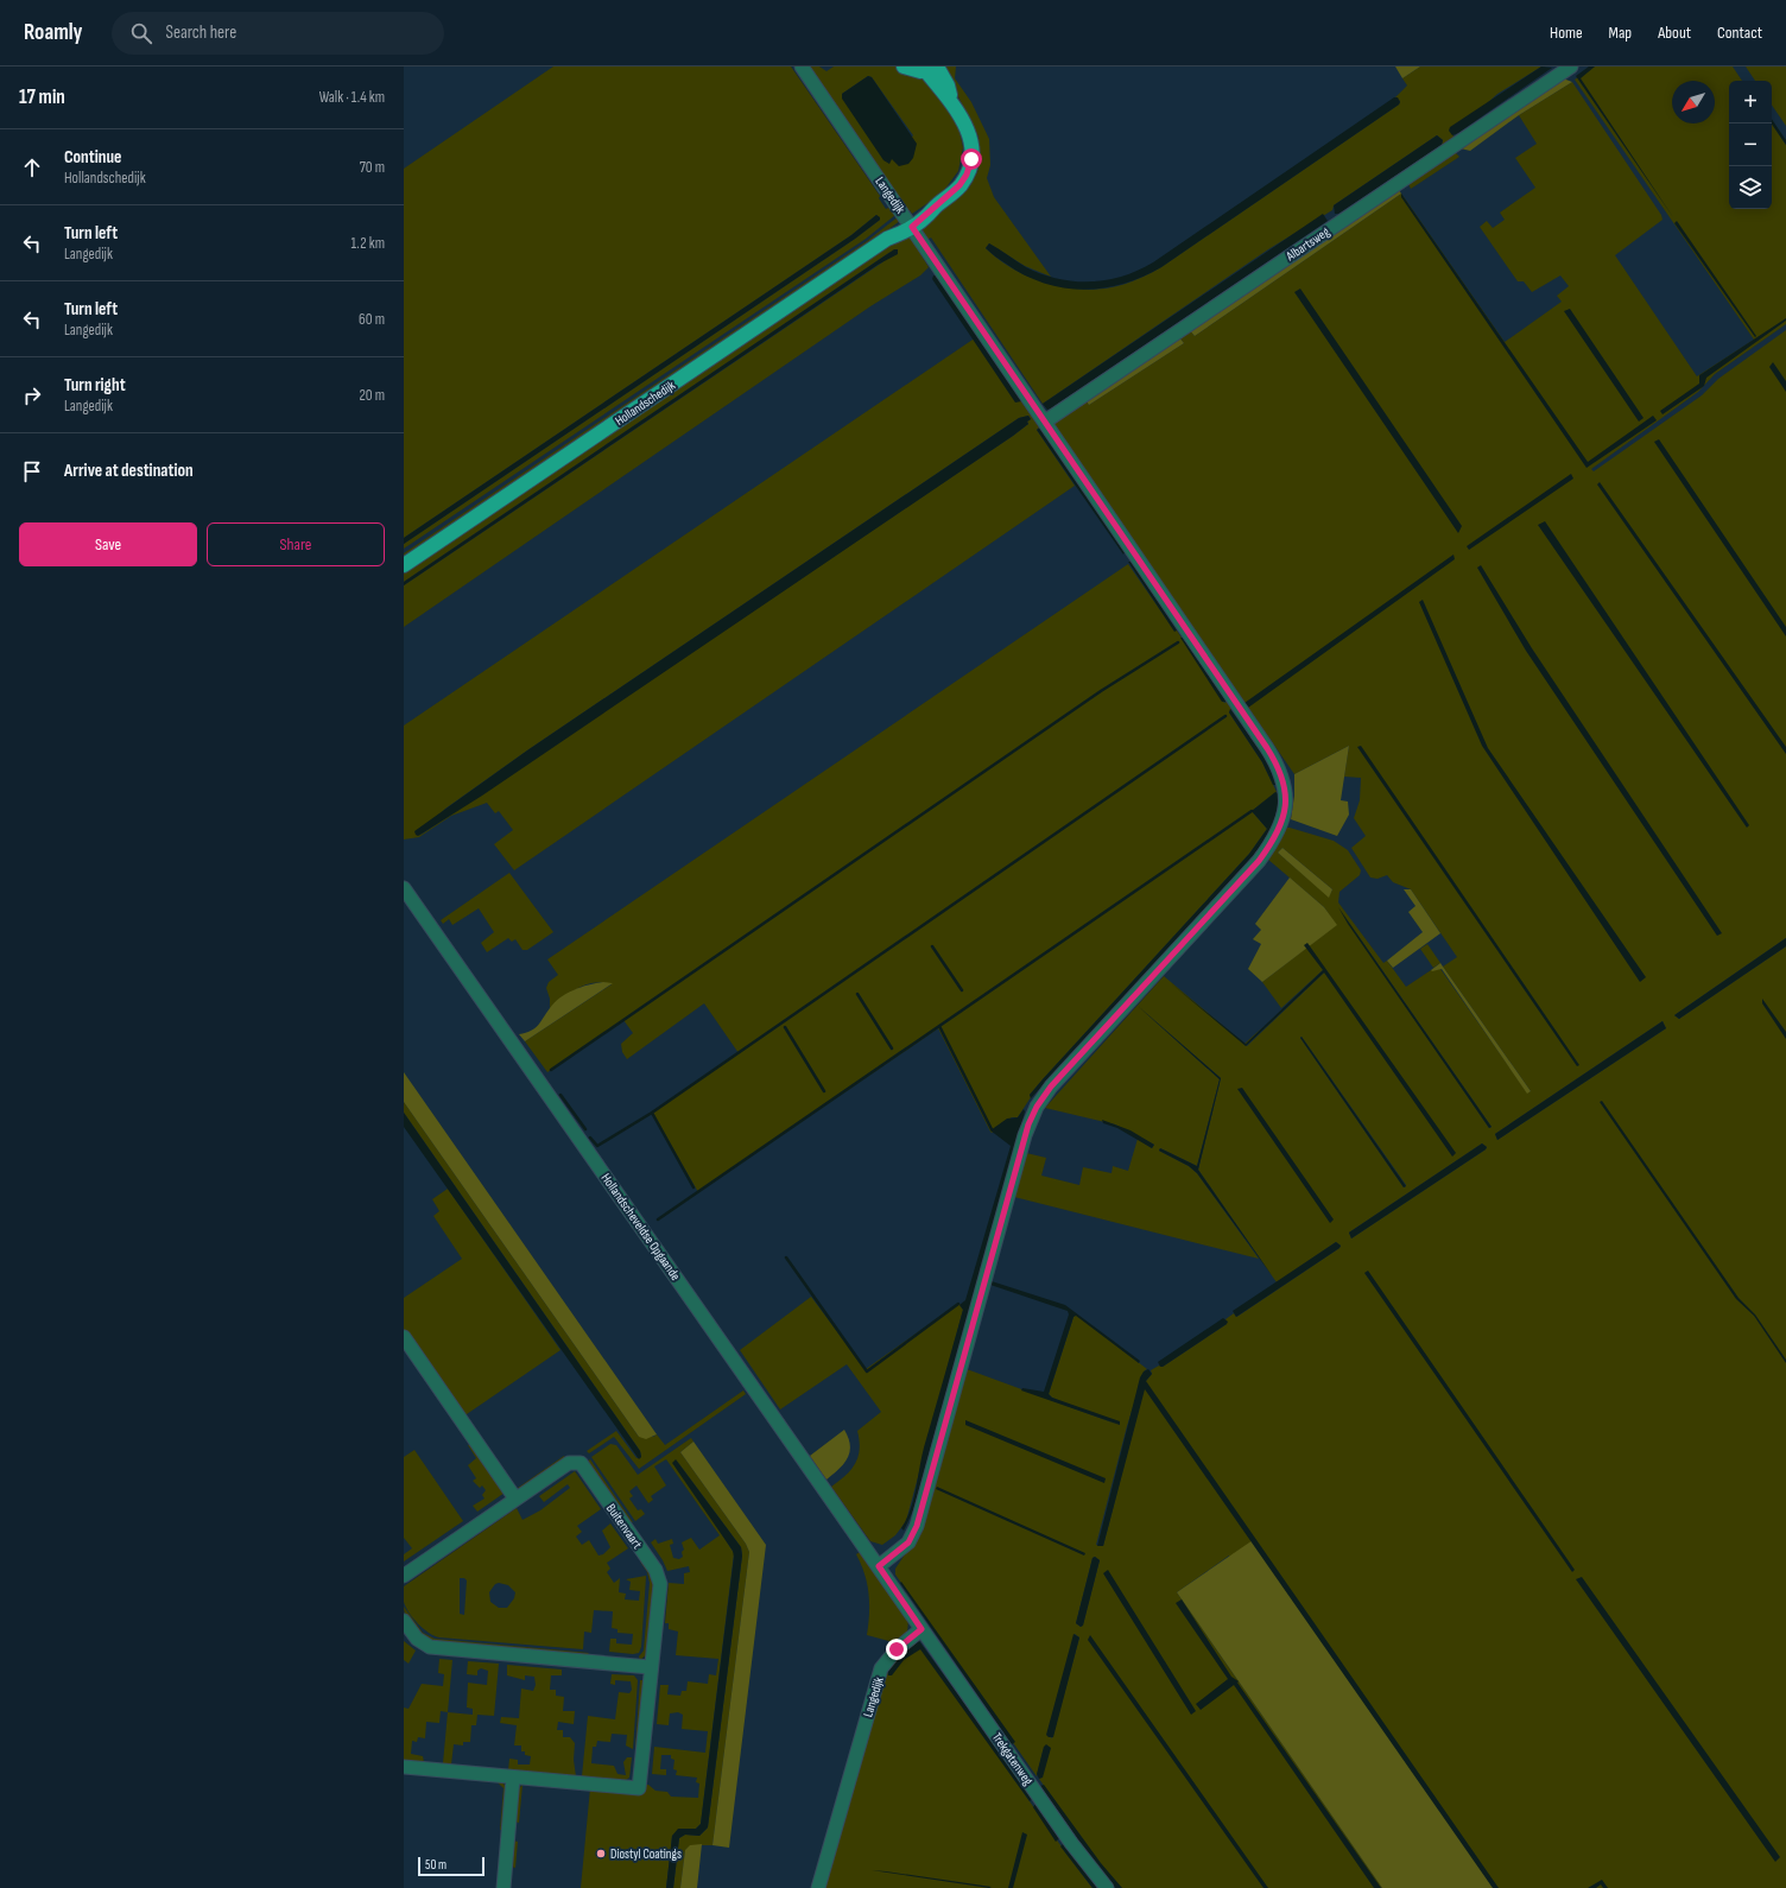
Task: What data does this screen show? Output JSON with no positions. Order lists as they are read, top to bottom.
{
  "streets": {
    "main road": ["Hollandschedijk"],
    "street": [
      "Langedijk",
      "Albartsweg",
      "Hollandscheveldse Opgaande",
      "Buitenvaart",
      "Trekgatenweg"
    ]
  },
  "crossings": [
    ["Langedijk", "Albartsweg"],
    ["Langedijk", "Hollandschedijk"],
    ["Langedijk", "Hollandscheveldse Opgaande"],
    ["Langedijk", "Trekgatenweg"]
  ],
  "places": ["Diostyl Coatings"],
  "scale_bar": "50 m",
  "north": "bottom left",
  "page": {
    "header": "Roamly",
    "search": "Search here",
    "nav": [
      "Home",
      "Map",
      "About",
      "Contact"
    ],
    "heading": ["17 min", "Walk · 1.4 km"],
    "map_buttons": ["+", "−"],
    "list": [
      ["Continue", "Hollandschedijk", "70 m"],
      ["Turn left", "Langedijk", "1.2 km"],
      ["Turn left", "Langedijk", "60 m"],
      ["Turn right", "Langedijk", "20 m"],
      "Arrive at destination"
    ],
    "buttons": ["Save", "Share"],
    "scale": "50 m"
  }
}
